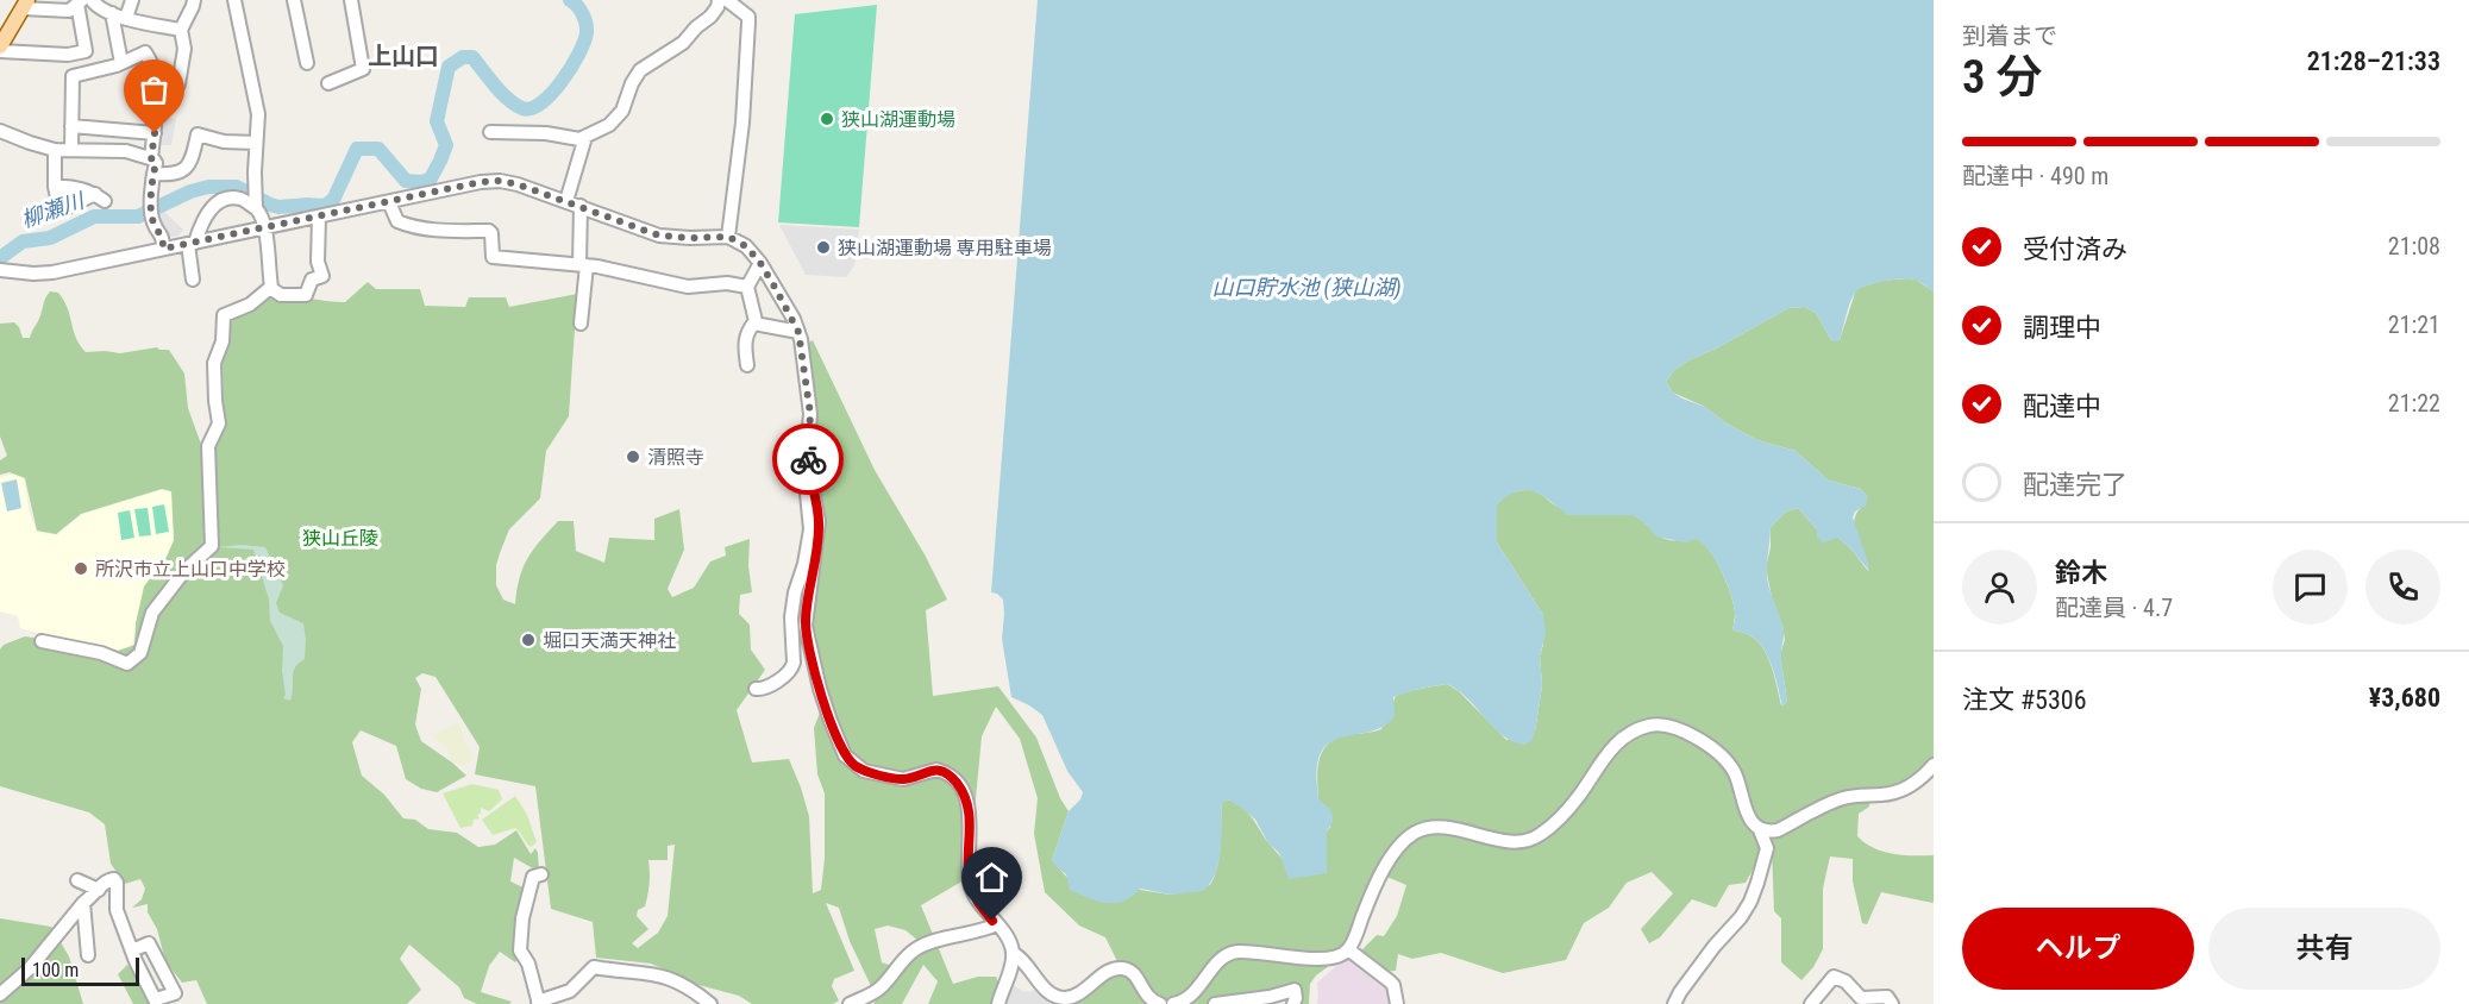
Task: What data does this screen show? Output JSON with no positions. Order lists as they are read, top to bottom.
{
  "districts": ["上山口"],
  "water": ["柳瀬川", "山口貯水池 (狭山湖)"],
  "parks": ["狭山丘陵"],
  "places": [
    "狭山湖運動場",
    "狭山湖運動場 専用駐車場",
    "清照寺",
    "所沢市立上山口中学校",
    "堀口天満天神社"
  ],
  "scale_bar": "100 m",
  "page": {
    "heading": ["3 分", "到着まで", "21:28–21:33"],
    "panel": [
      "鈴木",
      "配達員 · 4.7",
      "注文 #5306",
      "¥3,680"
    ],
    "bar": "配達中 · 490 m",
    "list": [
      ["受付済み", "21:08"],
      ["調理中", "21:21"],
      ["配達中", "21:22"],
      "配達完了"
    ],
    "buttons": ["ヘルプ", "共有"],
    "scale": "100 m"
  }
}
